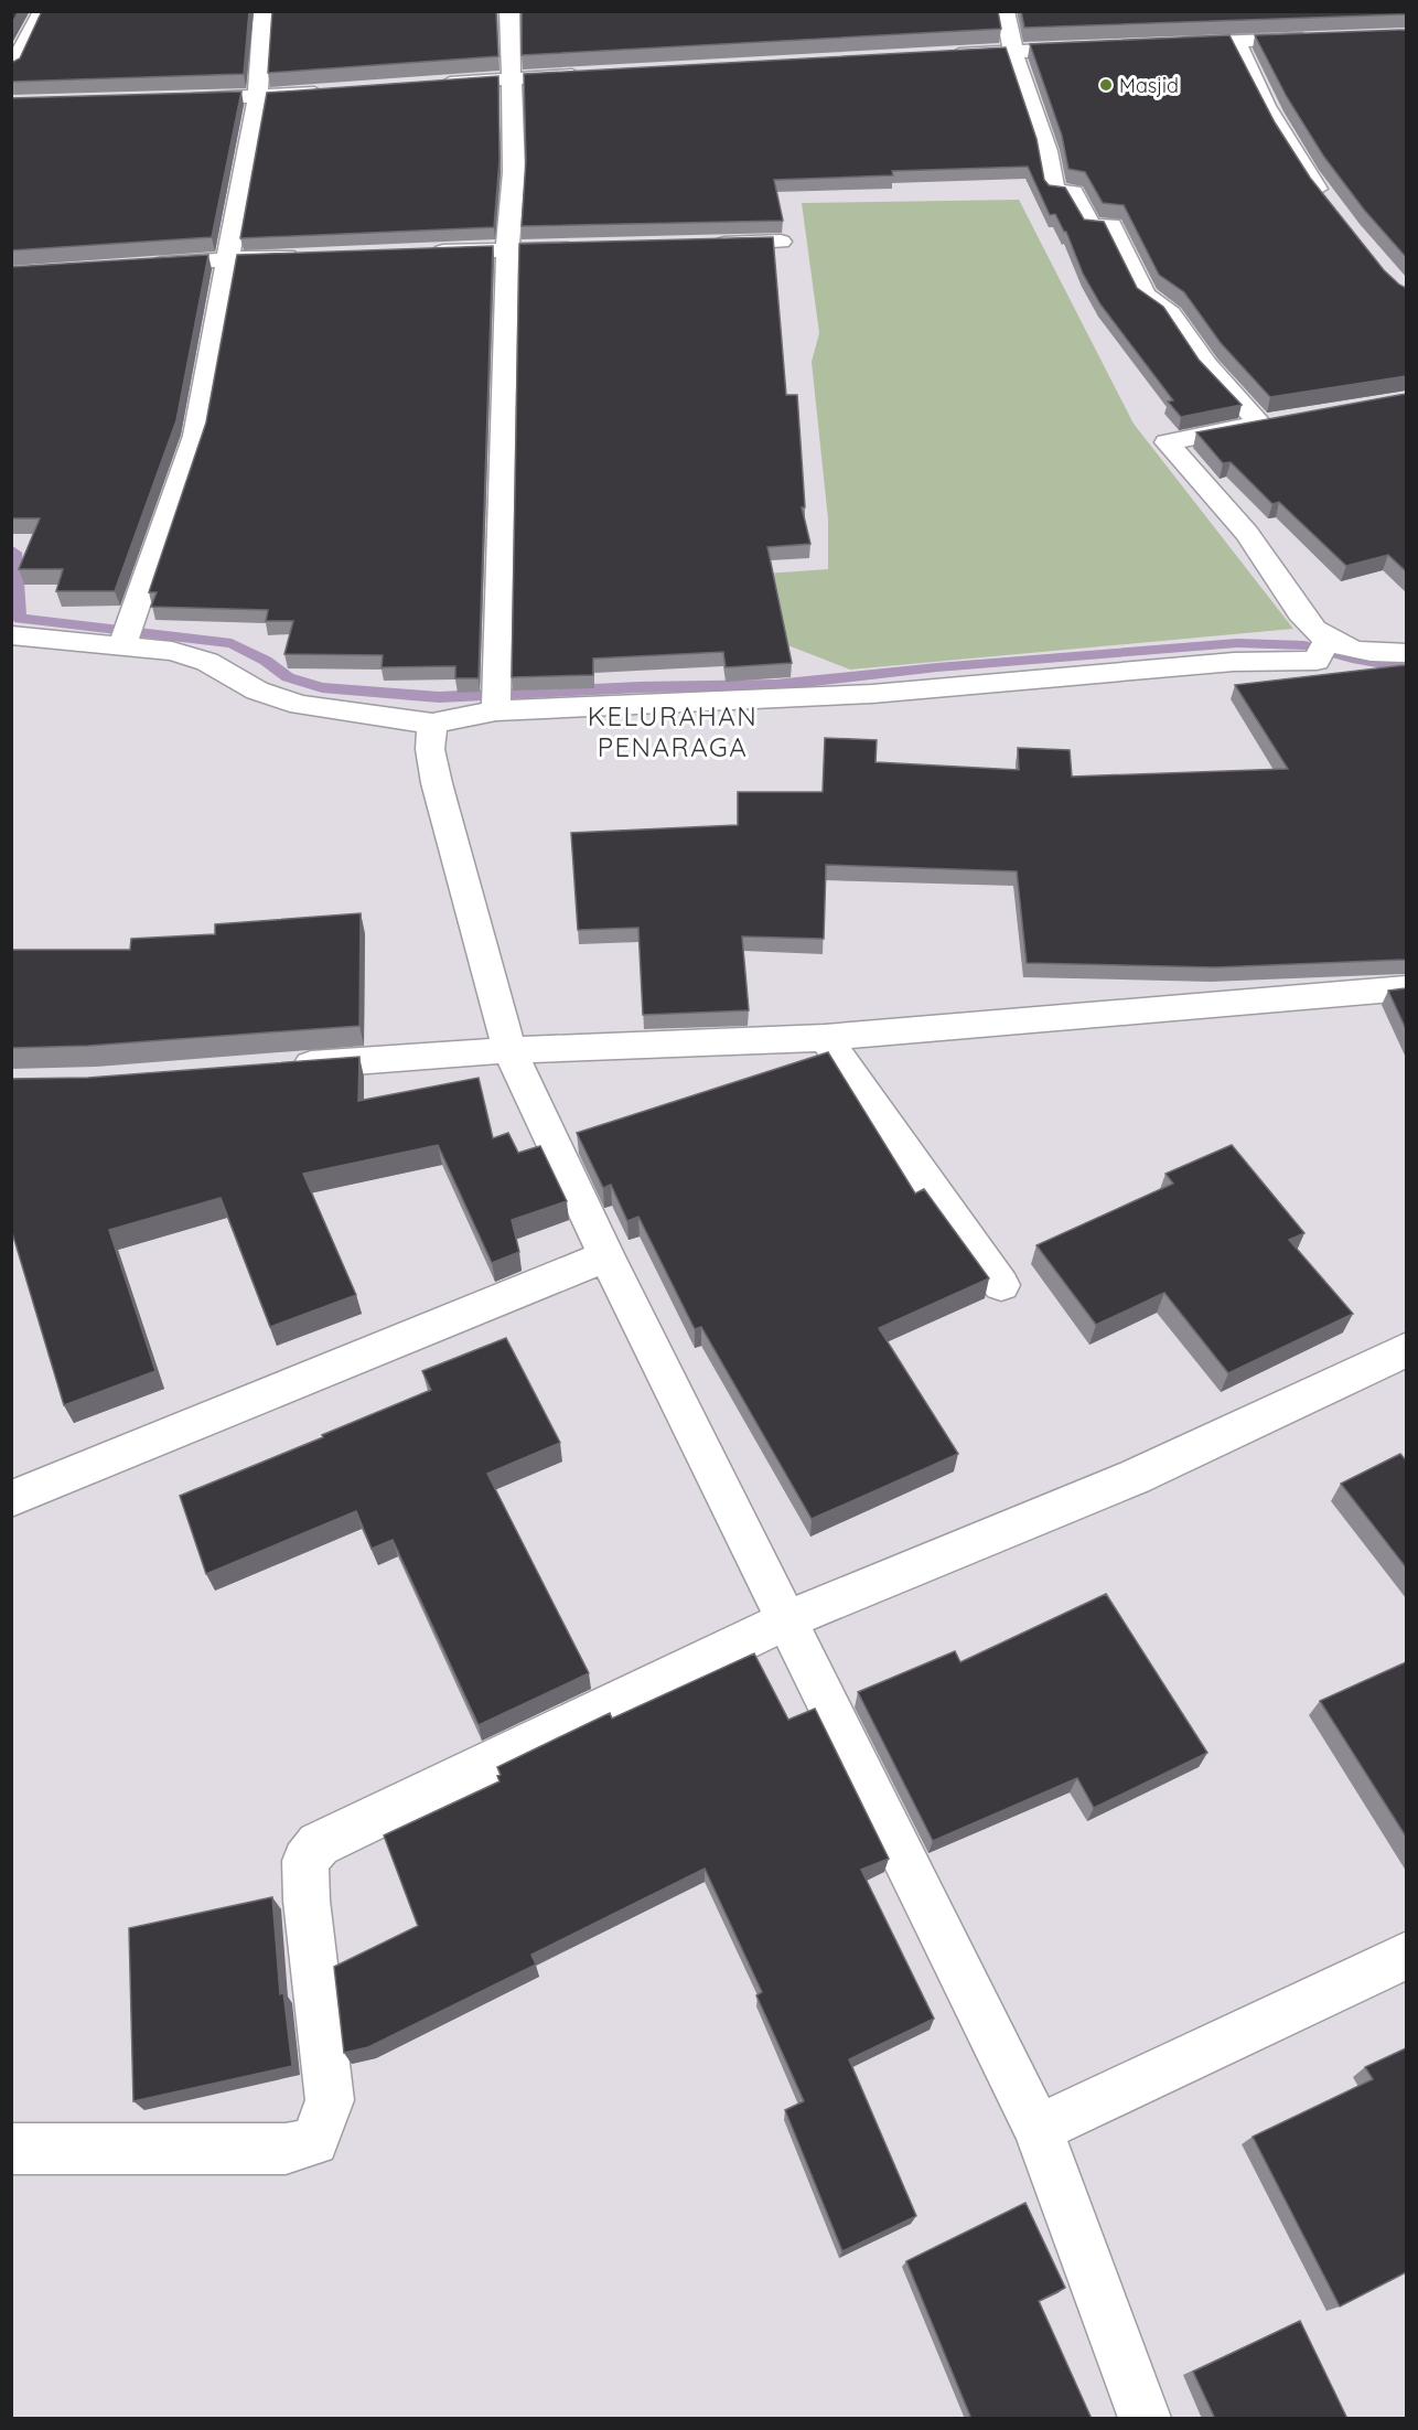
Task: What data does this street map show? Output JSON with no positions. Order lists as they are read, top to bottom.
{
  "districts": ["KELURAHAN PENARAGA"],
  "places": ["Masjid"]
}
